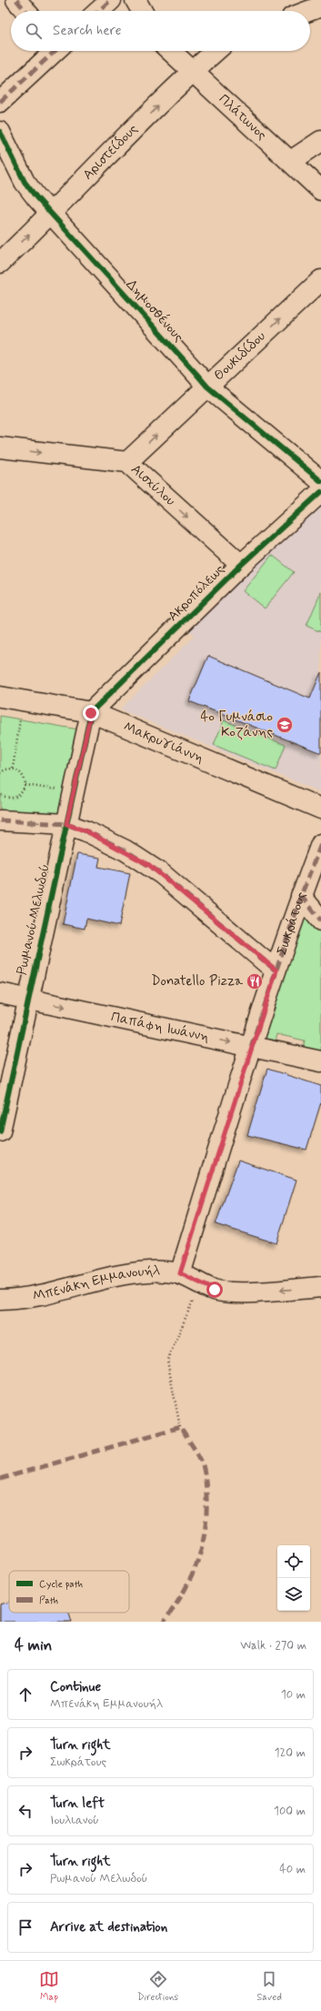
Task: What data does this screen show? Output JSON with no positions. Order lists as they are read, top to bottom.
{
  "streets": {
    "street": [
      "Πλάτωνος",
      "Αριστείδους",
      "Δημοσθένους",
      "Θουκιδίδου",
      "Αισχύλου",
      "Ακροπόλεως",
      "Μακρυγιάννη",
      "Ρωμανού Μελωδού",
      "Σωκράτους",
      "Παπάφη Ιωάννη",
      "Μπενάκη Εμμανουήλ"
    ]
  },
  "crossings": [
    ["Πλάτωνος", "Αριστείδους"],
    ["Αριστείδους", "Δημοσθένους"],
    ["Δημοσθένους", "Θουκιδίδου"],
    ["Θουκιδίδου", "Αισχύλου"],
    ["Αισχύλου", "Ακροπόλεως"],
    ["Ακροπόλεως", "Μακρυγιάννη"],
    ["Ακροπόλεως", "Ρωμανού Μελωδού"],
    ["Μακρυγιάννη", "Ρωμανού Μελωδού"],
    ["Ρωμανού Μελωδού", "Παπάφη Ιωάννη"],
    ["Σωκράτους", "Παπάφη Ιωάννη"],
    ["Σωκράτους", "Μπενάκη Εμμανουήλ"]
  ],
  "one_way": ["Θουκιδίδου", "Αισχύλου", "Μπενάκη Εμμανουήλ"],
  "places": {
    "school or university": ["4ο Γυμνάσιο Κοζάνης"],
    "restaurant": ["Donatello Pizza"]
  },
  "legend": ["Cycle path", "Path"],
  "page": {
    "search": "Search here",
    "heading": ["4 min", "Walk · 270 m"],
    "list": [
      ["Continue", "Μπενάκη Εμμανουήλ", "10 m"],
      ["Turn right", "Σωκράτους", "120 m"],
      ["Turn left", "Ιουλιανού", "100 m"],
      ["Turn right", "Ρωμανού Μελωδού", "40 m"],
      "Arrive at destination"
    ],
    "nav": ["Map", "Directions", "Saved"]
  }
}
